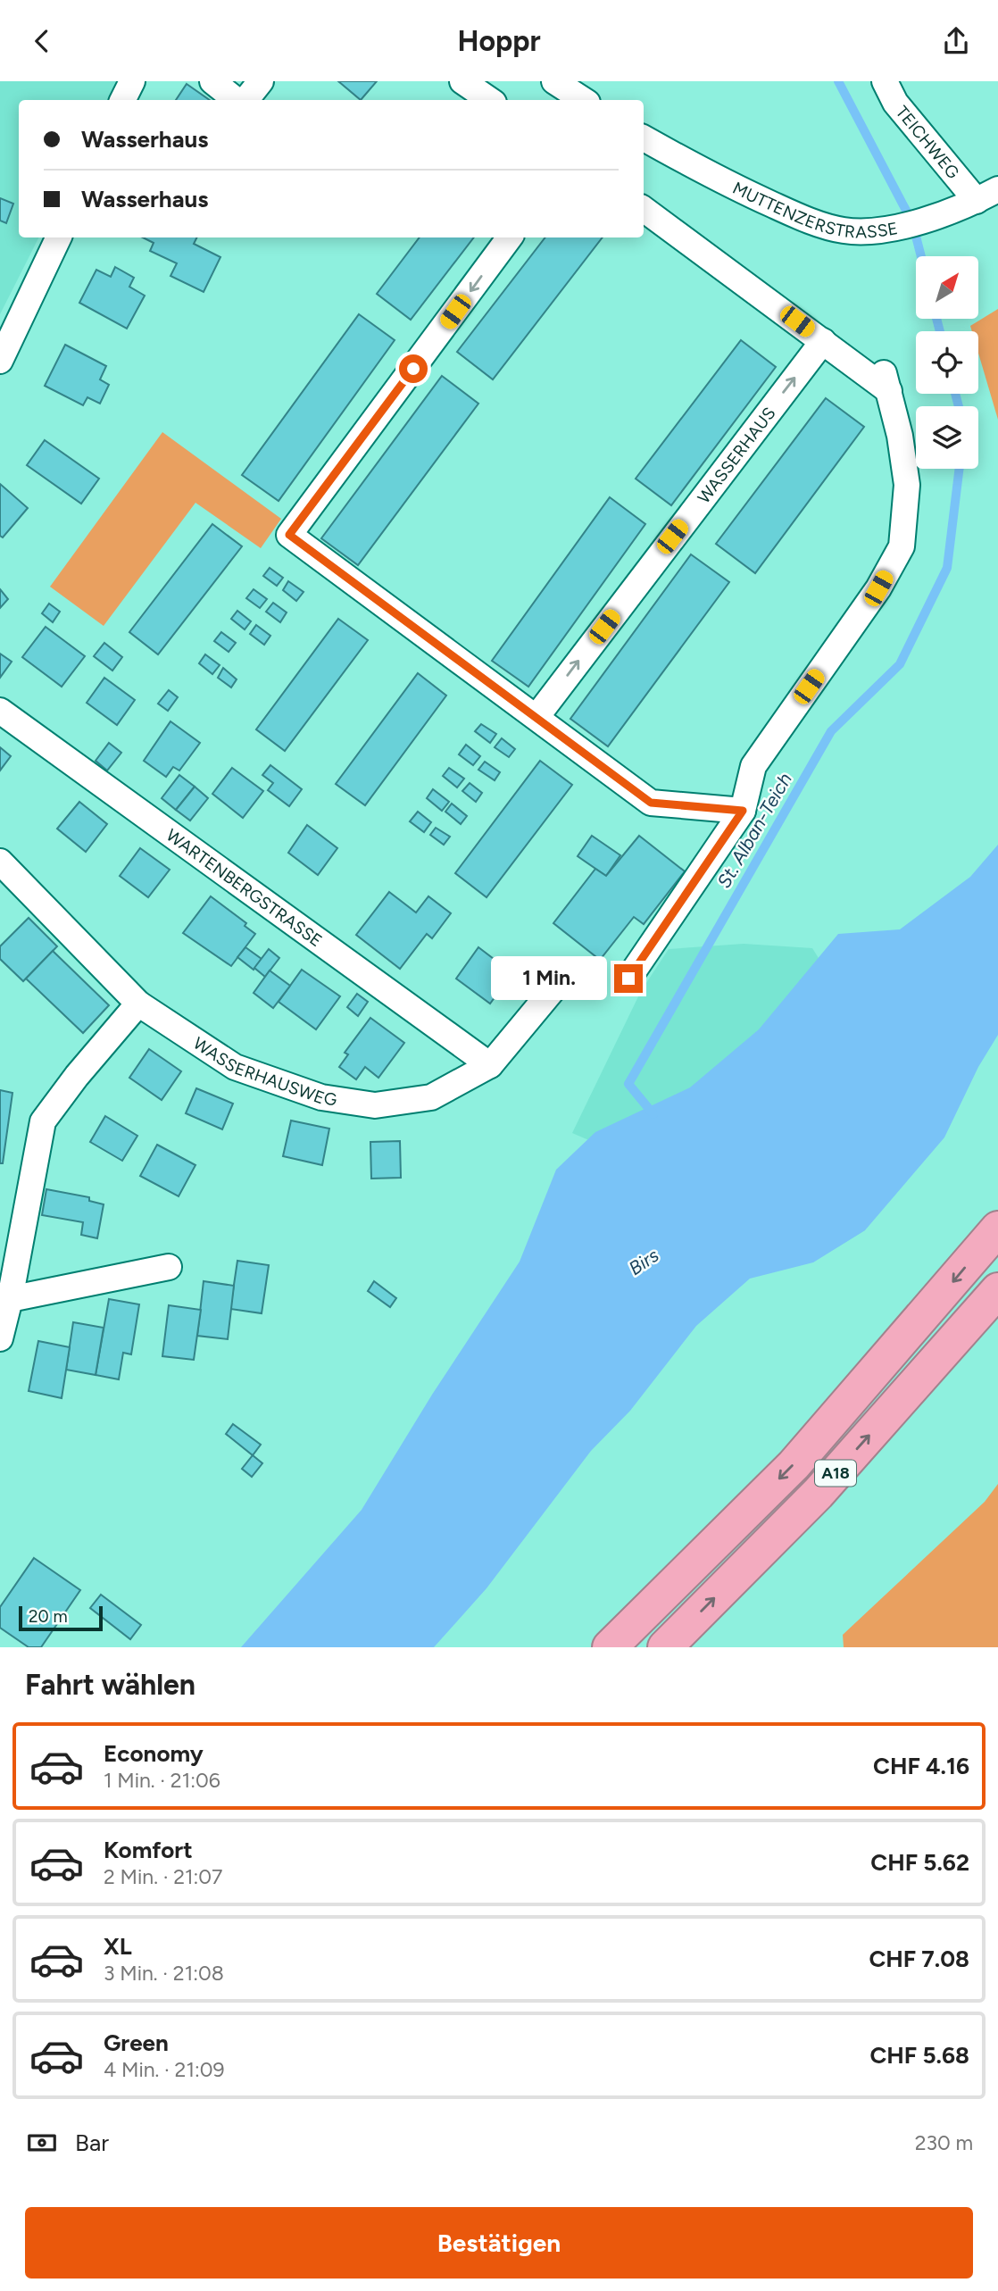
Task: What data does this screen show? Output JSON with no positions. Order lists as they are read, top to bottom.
{
  "streets": {
    "highway": ["A18"],
    "street": [
      "TEICHWEG",
      "MUTTENZERSTRASSE",
      "WASSERHAUS",
      "WARTENBERGSTRASSE",
      "WASSERHAUSWEG"
    ]
  },
  "crossings": [
    ["TEICHWEG", "MUTTENZERSTRASSE"],
    ["WARTENBERGSTRASSE", "WASSERHAUSWEG"]
  ],
  "one_way": ["WASSERHAUS"],
  "water": ["St. Alban-Teich", "Birs"],
  "scale_bar": "20 m",
  "north": "top right",
  "page": {
    "header": "Hoppr",
    "banner": ["Wasserhaus", "Wasserhaus"],
    "bubble": "1 Min.",
    "scale": "20 m",
    "heading": "Fahrt wählen",
    "list": [
      {
        "name": "Economy",
        "note": "1 Min. · 21:06",
        "value": "CHF 4.16"
      },
      {
        "name": "Komfort",
        "note": "2 Min. · 21:07",
        "value": "CHF 5.62"
      },
      {
        "name": "XL",
        "note": "3 Min. · 21:08",
        "value": "CHF 7.08"
      },
      {
        "name": "Green",
        "note": "4 Min. · 21:09",
        "value": "CHF 5.68"
      }
    ],
    "pay": ["Bar", "230 m"],
    "buttons": "Bestätigen"
  }
}
